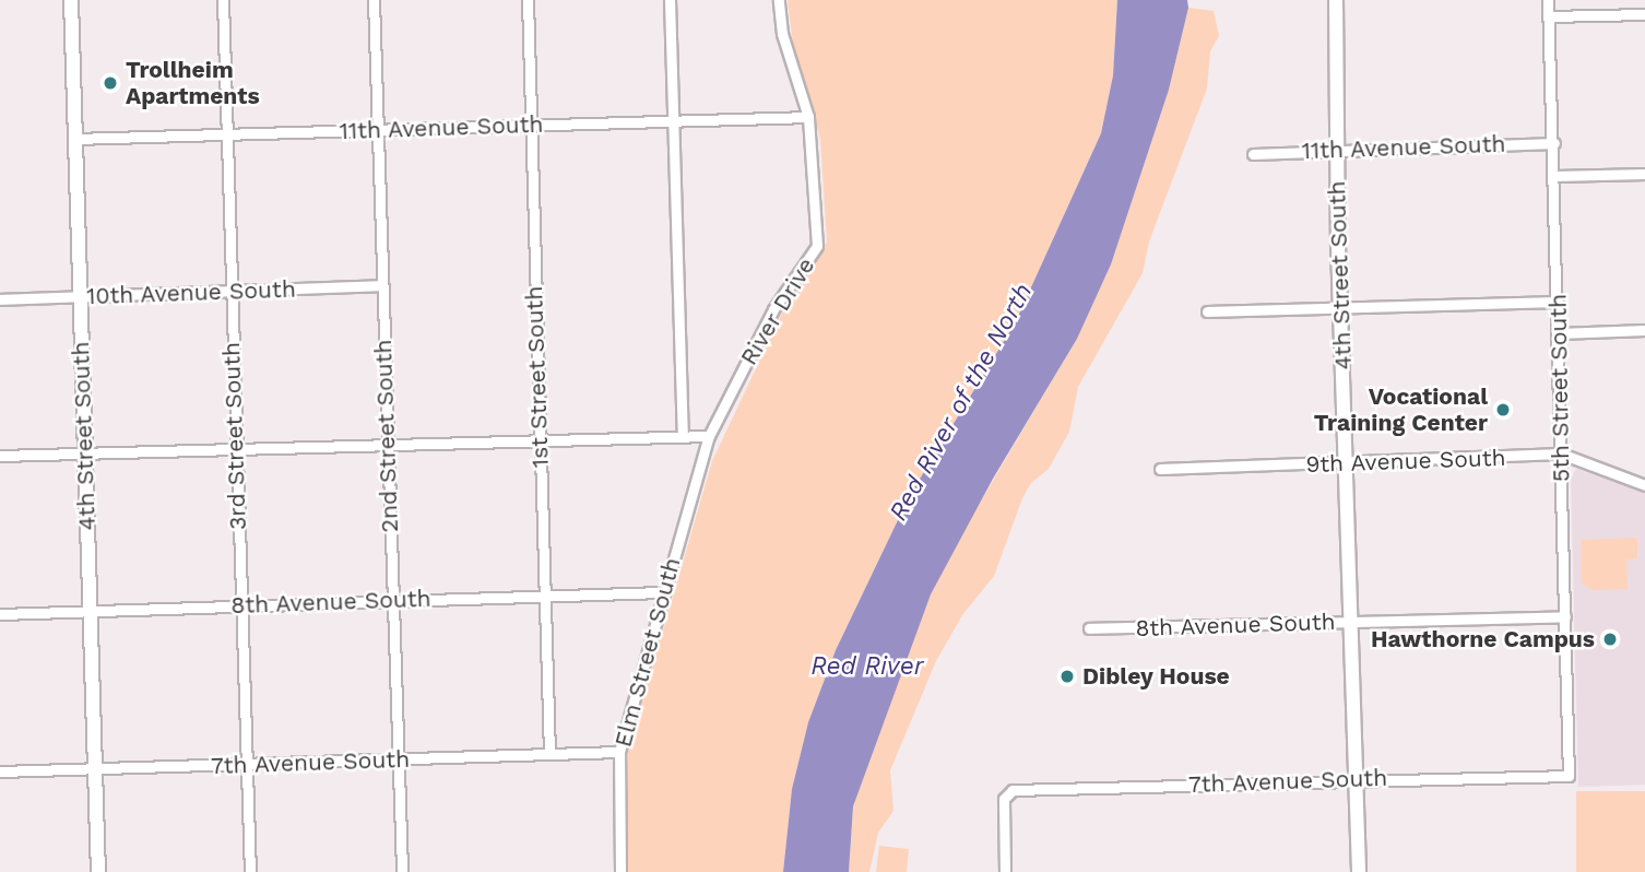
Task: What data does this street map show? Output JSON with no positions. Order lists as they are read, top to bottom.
{
  "streets": {
    "street": [
      "11th Avenue South",
      "4th Street South",
      "10th Avenue South",
      "River Drive",
      "1st Street South",
      "5th Street South",
      "3rd Street South",
      "2nd Street South",
      "9th Avenue South",
      "8th Avenue South",
      "Elm Street South",
      "7th Avenue South"
    ]
  },
  "crossings": [
    ["11th Avenue South", "4th Street South"],
    ["11th Avenue South", "River Drive"],
    ["11th Avenue South", "1st Street South"],
    ["11th Avenue South", "5th Street South"],
    ["11th Avenue South", "3rd Street South"],
    ["11th Avenue South", "2nd Street South"],
    ["4th Street South", "10th Avenue South"],
    ["4th Street South", "9th Avenue South"],
    ["4th Street South", "8th Avenue South"],
    ["4th Street South", "7th Avenue South"],
    ["10th Avenue South", "3rd Street South"],
    ["10th Avenue South", "2nd Street South"],
    ["River Drive", "Elm Street South"],
    ["1st Street South", "8th Avenue South"],
    ["1st Street South", "7th Avenue South"],
    ["5th Street South", "9th Avenue South"],
    ["5th Street South", "8th Avenue South"],
    ["5th Street South", "7th Avenue South"],
    ["3rd Street South", "8th Avenue South"],
    ["3rd Street South", "7th Avenue South"],
    ["2nd Street South", "8th Avenue South"],
    ["2nd Street South", "7th Avenue South"],
    ["8th Avenue South", "Elm Street South"],
    ["Elm Street South", "7th Avenue South"]
  ],
  "water": ["Red River of the North", "Red River"],
  "places": [
    "Trollheim Apartments",
    "Vocational Training Center",
    "Hawthorne Campus",
    "Dibley House"
  ]
}
